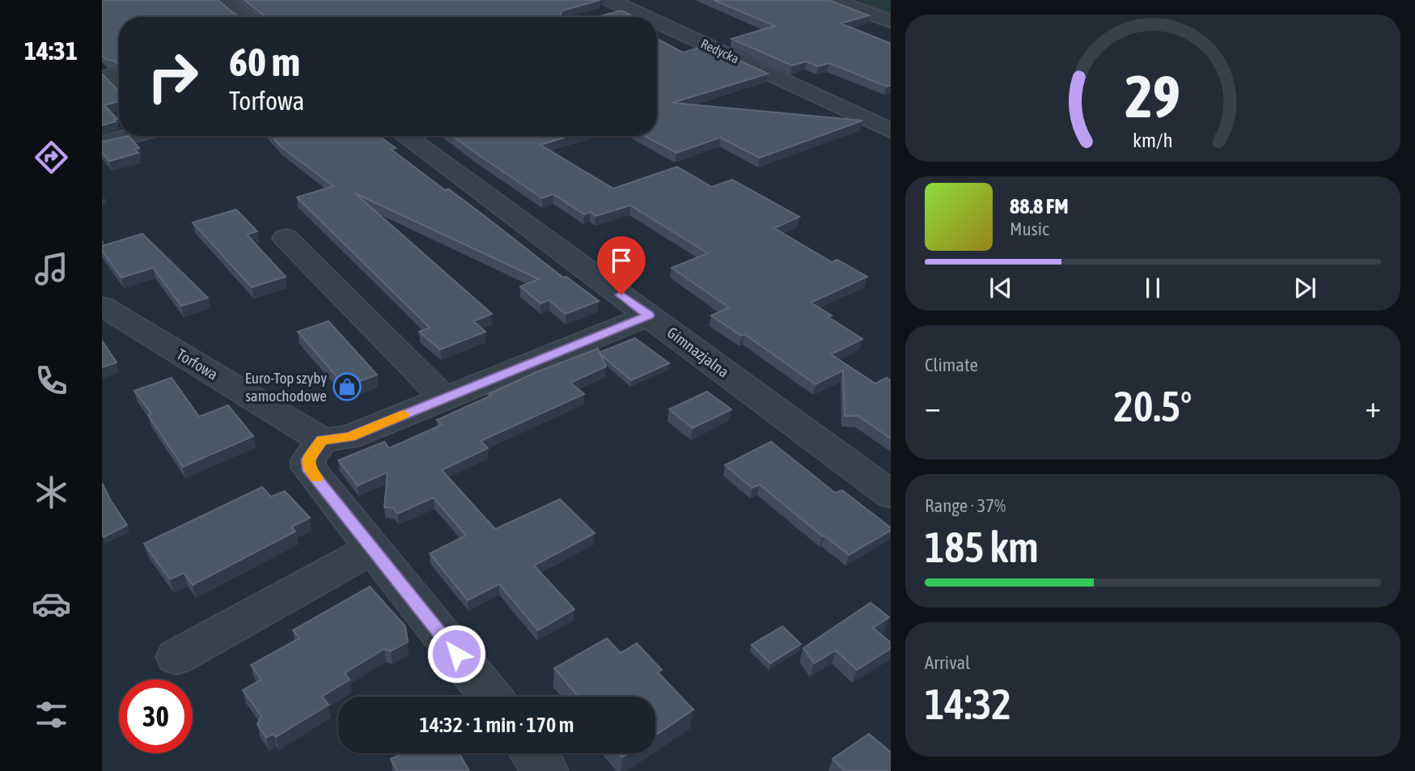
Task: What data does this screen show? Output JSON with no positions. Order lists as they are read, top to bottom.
{
  "streets": {
    "street": ["Redycka", "Gimnazjalna", "Torfowa"]
  },
  "places": {
    "shop": ["Euro-Top szyby samochodowe"]
  },
  "page": {
    "tabs": "14:31",
    "turn": ["60 m", "Torfowa"],
    "song": ["88.8 FM", "Music"],
    "tile": [
      "Climate",
      ["Range · 37%", "185 km"],
      ["Arrival", "14:32"]
    ],
    "heat": ["−", "20.5°", "+"],
    "limit": "30",
    "trip": "14:32 · 1 min · 170 m",
    "gauge": ["29", "km/h"]
  }
}
